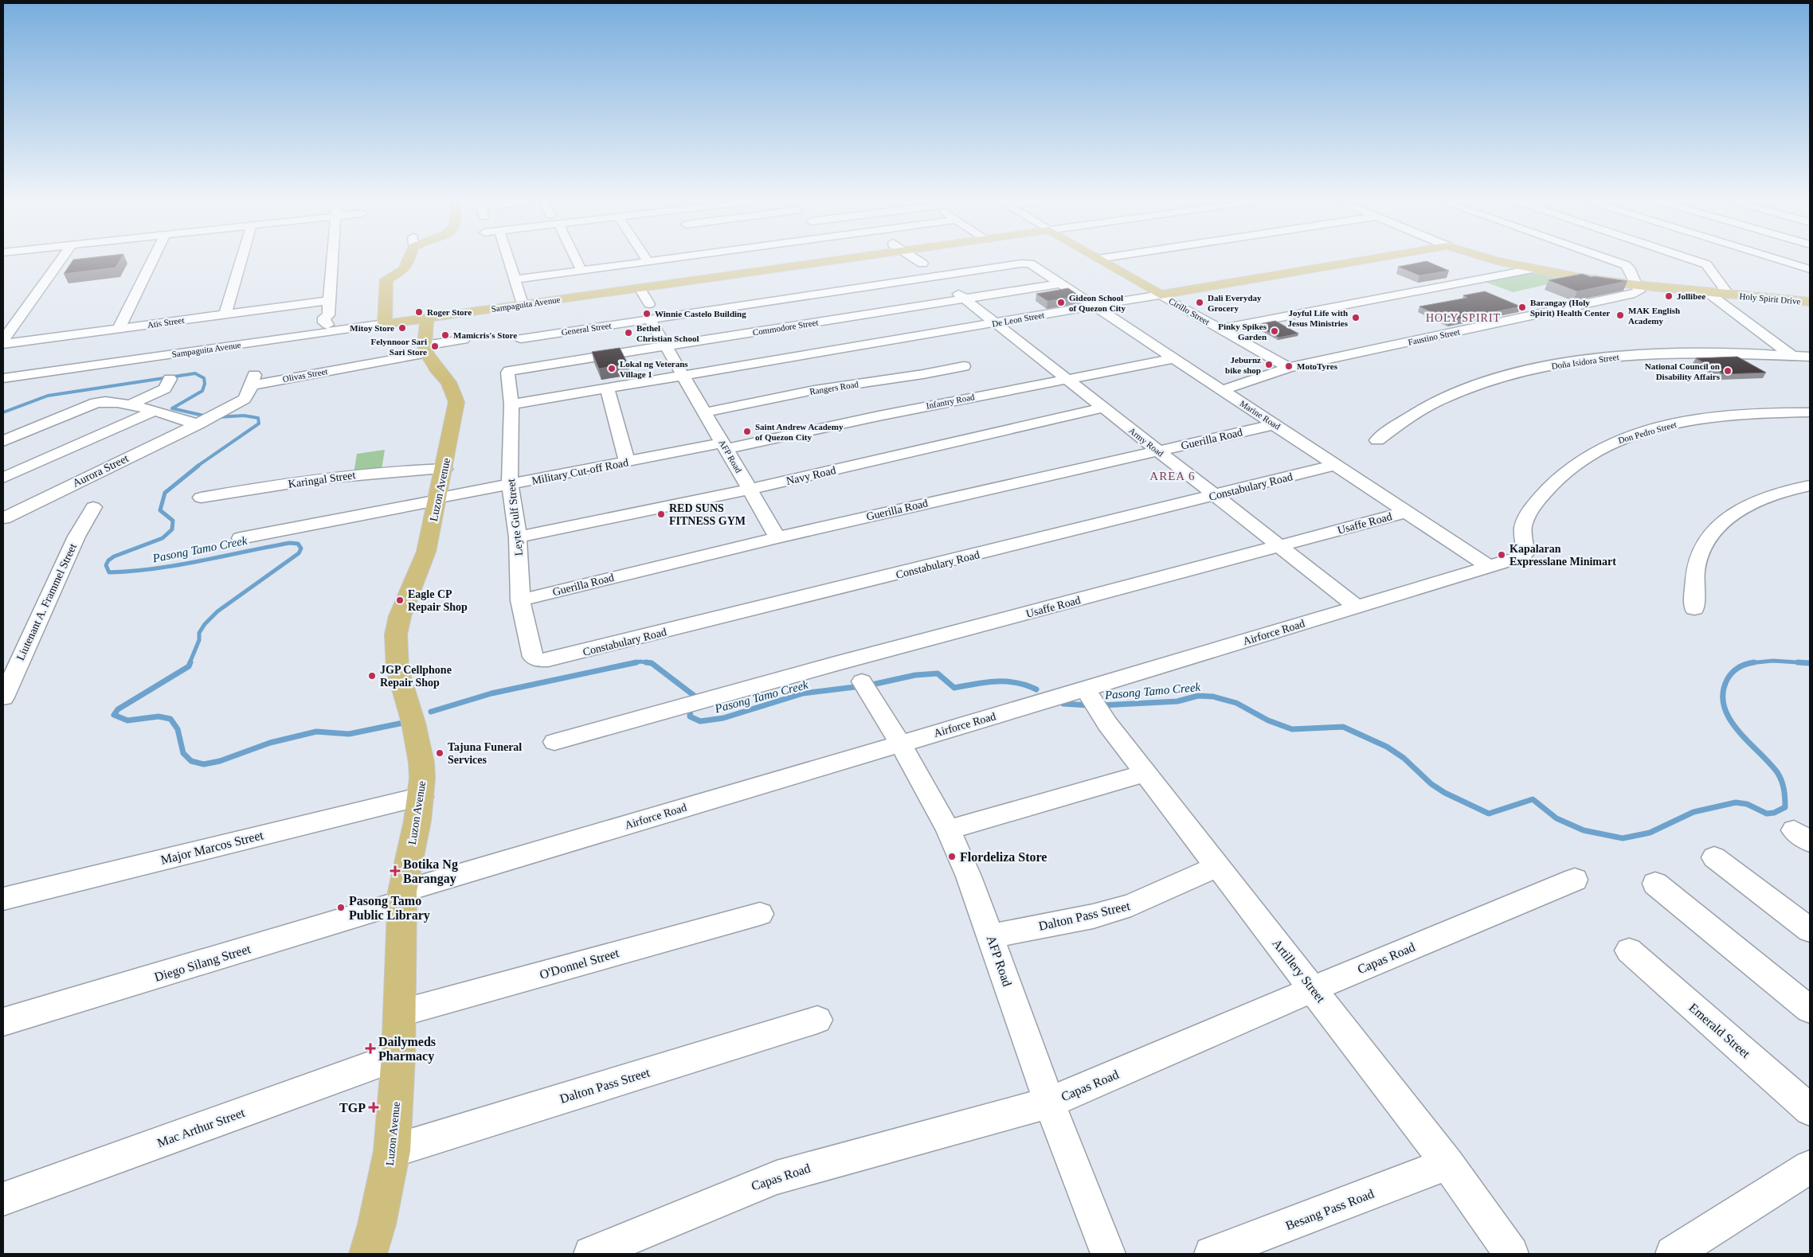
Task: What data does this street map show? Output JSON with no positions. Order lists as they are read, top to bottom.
{
  "streets": {
    "main road": [
      "Holy Spirit Drive",
      "Sampaguita Avenue",
      "Cirillo Street",
      "De Leon Street",
      "Luzon Avenue"
    ],
    "street": [
      "Atis Street",
      "Commodore Street",
      "General Street",
      "Faustino Street",
      "Doña Isidora Street",
      "Olivas Street",
      "Rangers Road",
      "Infantry Road",
      "Marine Road",
      "Don Pedro Street",
      "Guerilla Road",
      "Army Road",
      "AFP Road",
      "Aurora Street",
      "Military Cut-off Road",
      "Navy Road",
      "Karingal Street",
      "Constabulary Road",
      "Leyte Gulf Street",
      "Usaffe Road",
      "Liutenant A. Frammel Street",
      "Airforce Road",
      "Major Marcos Street",
      "Dalton Pass Street",
      "Capas Road",
      "Diego Silang Street",
      "O'Donnel Street",
      "Artillery Street",
      "Emerald Street",
      "Mac Arthur Street",
      "Besang Pass Road"
    ]
  },
  "crossings": [
    ["Holy Spirit Drive", "Faustino Street"],
    ["Cirillo Street", "De Leon Street"],
    ["Cirillo Street", "Faustino Street"],
    ["De Leon Street", "Marine Road"],
    ["De Leon Street", "Army Road"],
    ["De Leon Street", "AFP Road"],
    ["De Leon Street", "Leyte Gulf Street"],
    ["Commodore Street", "Marine Road"],
    ["Commodore Street", "Army Road"],
    ["Commodore Street", "AFP Road"],
    ["Commodore Street", "Leyte Gulf Street"],
    ["General Street", "Marine Road"],
    ["General Street", "Army Road"],
    ["General Street", "AFP Road"],
    ["Faustino Street", "Marine Road"],
    ["Olivas Street", "Aurora Street"],
    ["Olivas Street", "Luzon Avenue"],
    ["Rangers Road", "AFP Road"],
    ["Infantry Road", "Marine Road"],
    ["Infantry Road", "Army Road"],
    ["Infantry Road", "AFP Road"],
    ["Infantry Road", "Military Cut-off Road"],
    ["Marine Road", "Guerilla Road"],
    ["Marine Road", "Constabulary Road"],
    ["Marine Road", "Usaffe Road"],
    ["Marine Road", "Airforce Road"],
    ["Don Pedro Street", "Airforce Road"],
    ["Guerilla Road", "Army Road"],
    ["Guerilla Road", "AFP Road"],
    ["Guerilla Road", "Leyte Gulf Street"],
    ["Army Road", "Navy Road"],
    ["Army Road", "Constabulary Road"],
    ["Army Road", "Usaffe Road"],
    ["Army Road", "Airforce Road"],
    ["AFP Road", "Military Cut-off Road"],
    ["AFP Road", "Navy Road"],
    ["AFP Road", "Airforce Road"],
    ["AFP Road", "Dalton Pass Street"],
    ["AFP Road", "Capas Road"],
    ["Military Cut-off Road", "Luzon Avenue"],
    ["Military Cut-off Road", "Leyte Gulf Street"],
    ["Navy Road", "Leyte Gulf Street"],
    ["Karingal Street", "Luzon Avenue"],
    ["Constabulary Road", "Leyte Gulf Street"],
    ["Luzon Avenue", "Airforce Road"],
    ["Luzon Avenue", "Major Marcos Street"],
    ["Luzon Avenue", "Dalton Pass Street"],
    ["Luzon Avenue", "Diego Silang Street"],
    ["Luzon Avenue", "O'Donnel Street"],
    ["Luzon Avenue", "Mac Arthur Street"],
    ["Airforce Road", "Diego Silang Street"],
    ["Airforce Road", "Artillery Street"],
    ["Dalton Pass Street", "Artillery Street"],
    ["Capas Road", "Artillery Street"],
    ["Artillery Street", "Besang Pass Road"]
  ],
  "districts": ["HOLY SPIRIT", "AREA 6"],
  "water": ["Pasong Tamo Creek"],
  "places": {
    "other": [
      "Jollibee",
      "Gideon School of Quezon City",
      "Dali Everyday Grocery",
      "Barangay (Holy Spirit) Health Center",
      "Roger Store",
      "Winnie Castelo Building",
      "MAK English Academy",
      "Joyful Life with Jesus Ministries",
      "Mitoy Store",
      "Pinky Spikes Garden",
      "Bethel Christian School",
      "Mamicris's Store",
      "Felynnoor Sari Sari Store",
      "Jeburnz bike shop",
      "MotoTyres",
      "Lokal ng Veterans Village 1",
      "National Council on Disability Affairs",
      "Saint Andrew Academy of Quezon City",
      "RED SUNS FITNESS GYM",
      "Kapalaran Expresslane Minimart",
      "Eagle CP Repair Shop",
      "JGP Cellphone Repair Shop",
      "Tajuna Funeral Services",
      "Flordeliza Store",
      "Pasong Tamo Public Library"
    ],
    "health": ["Botika Ng Barangay", "Dailymeds Pharmacy", "TGP"]
  }
}
